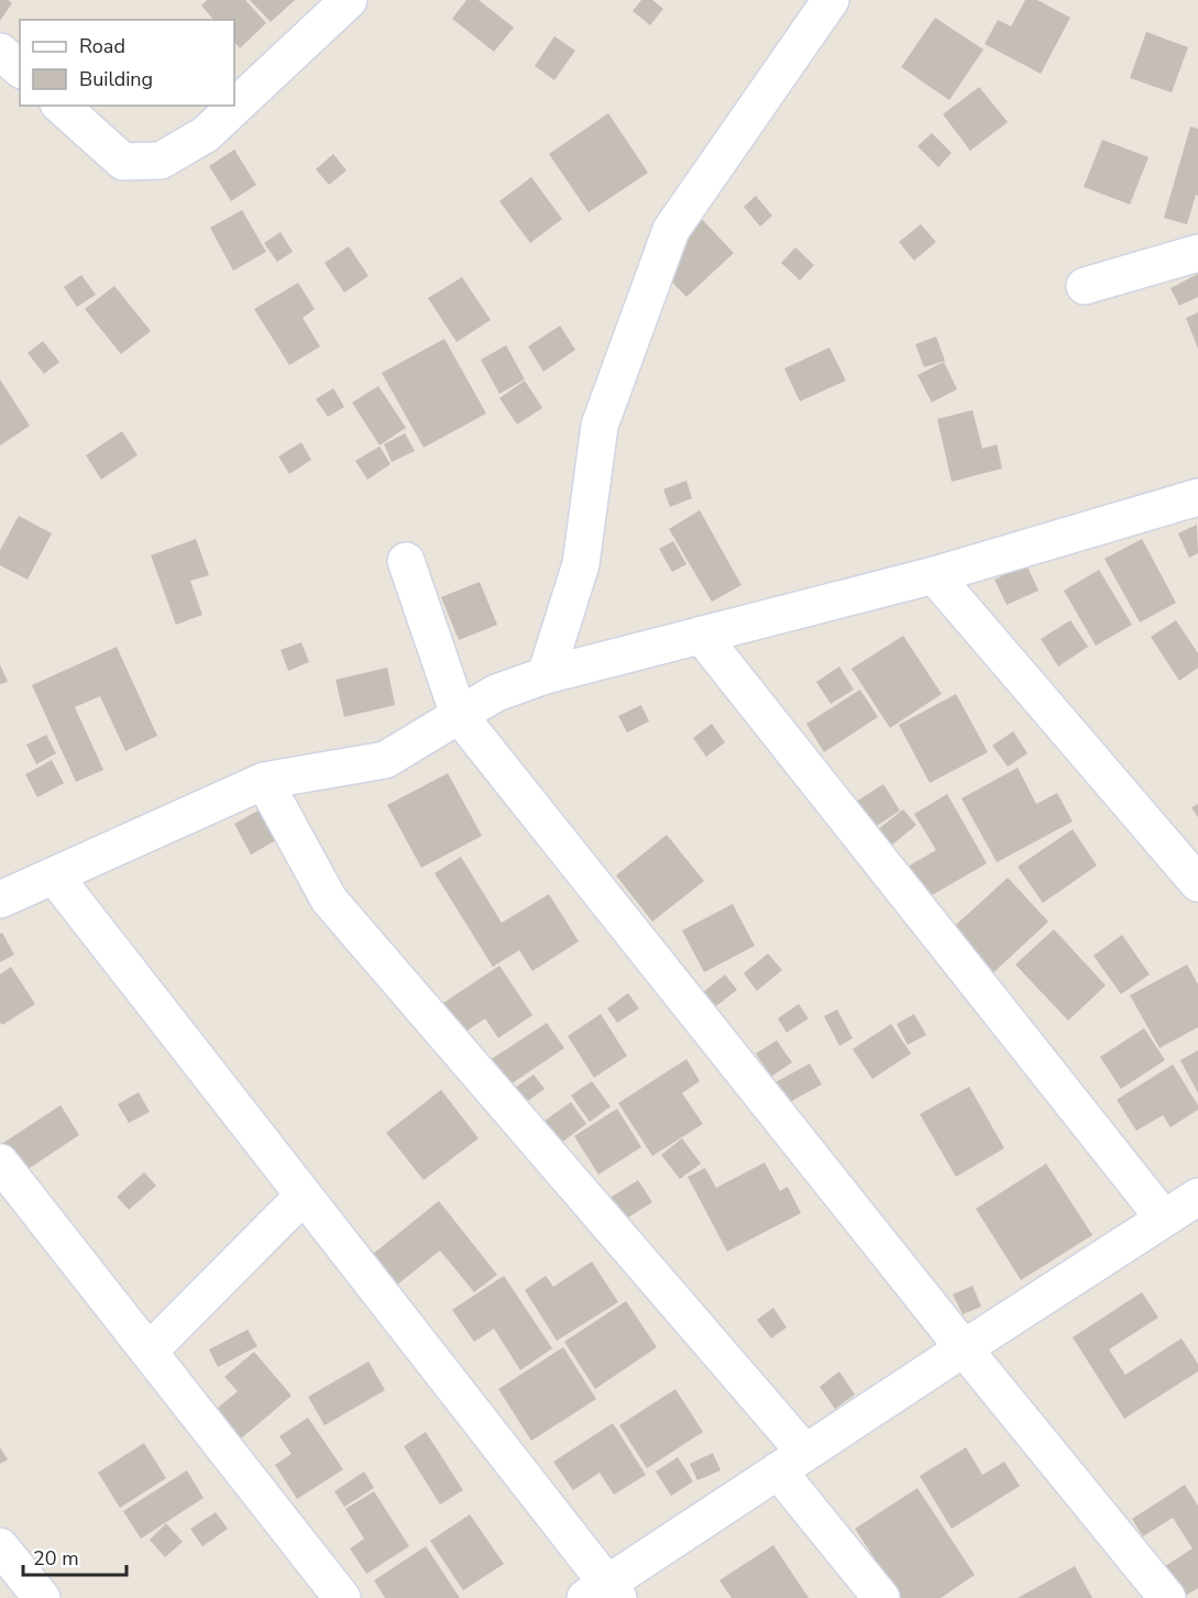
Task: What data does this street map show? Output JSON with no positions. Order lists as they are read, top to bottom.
{
  "legend": ["Road", "Building"],
  "scale_bar": "20 m"
}
